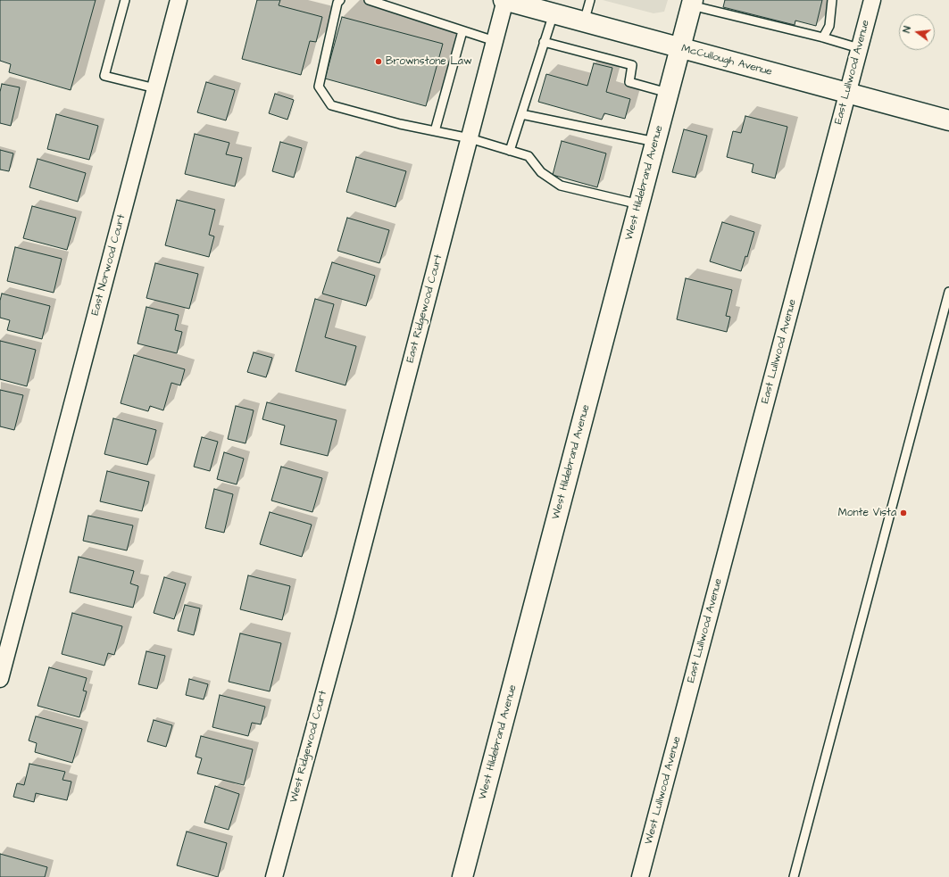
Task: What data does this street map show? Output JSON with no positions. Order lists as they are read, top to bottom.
{
  "streets": {
    "main road": ["McCullough Avenue", "West Hildebrand Avenue"],
    "street": [
      "East Lullwood Avenue",
      "East Norwood Court",
      "East Ridgewood Court",
      "West Ridgewood Court",
      "West Lullwood Avenue"
    ]
  },
  "crossings": [
    ["McCullough Avenue", "East Lullwood Avenue"],
    ["McCullough Avenue", "West Hildebrand Avenue"],
    ["McCullough Avenue", "East Ridgewood Court"],
    ["East Lullwood Avenue", "West Lullwood Avenue"],
    ["East Ridgewood Court", "West Ridgewood Court"]
  ],
  "places": ["Brownstone Law", "Monte Vista"],
  "north": "left"
}
